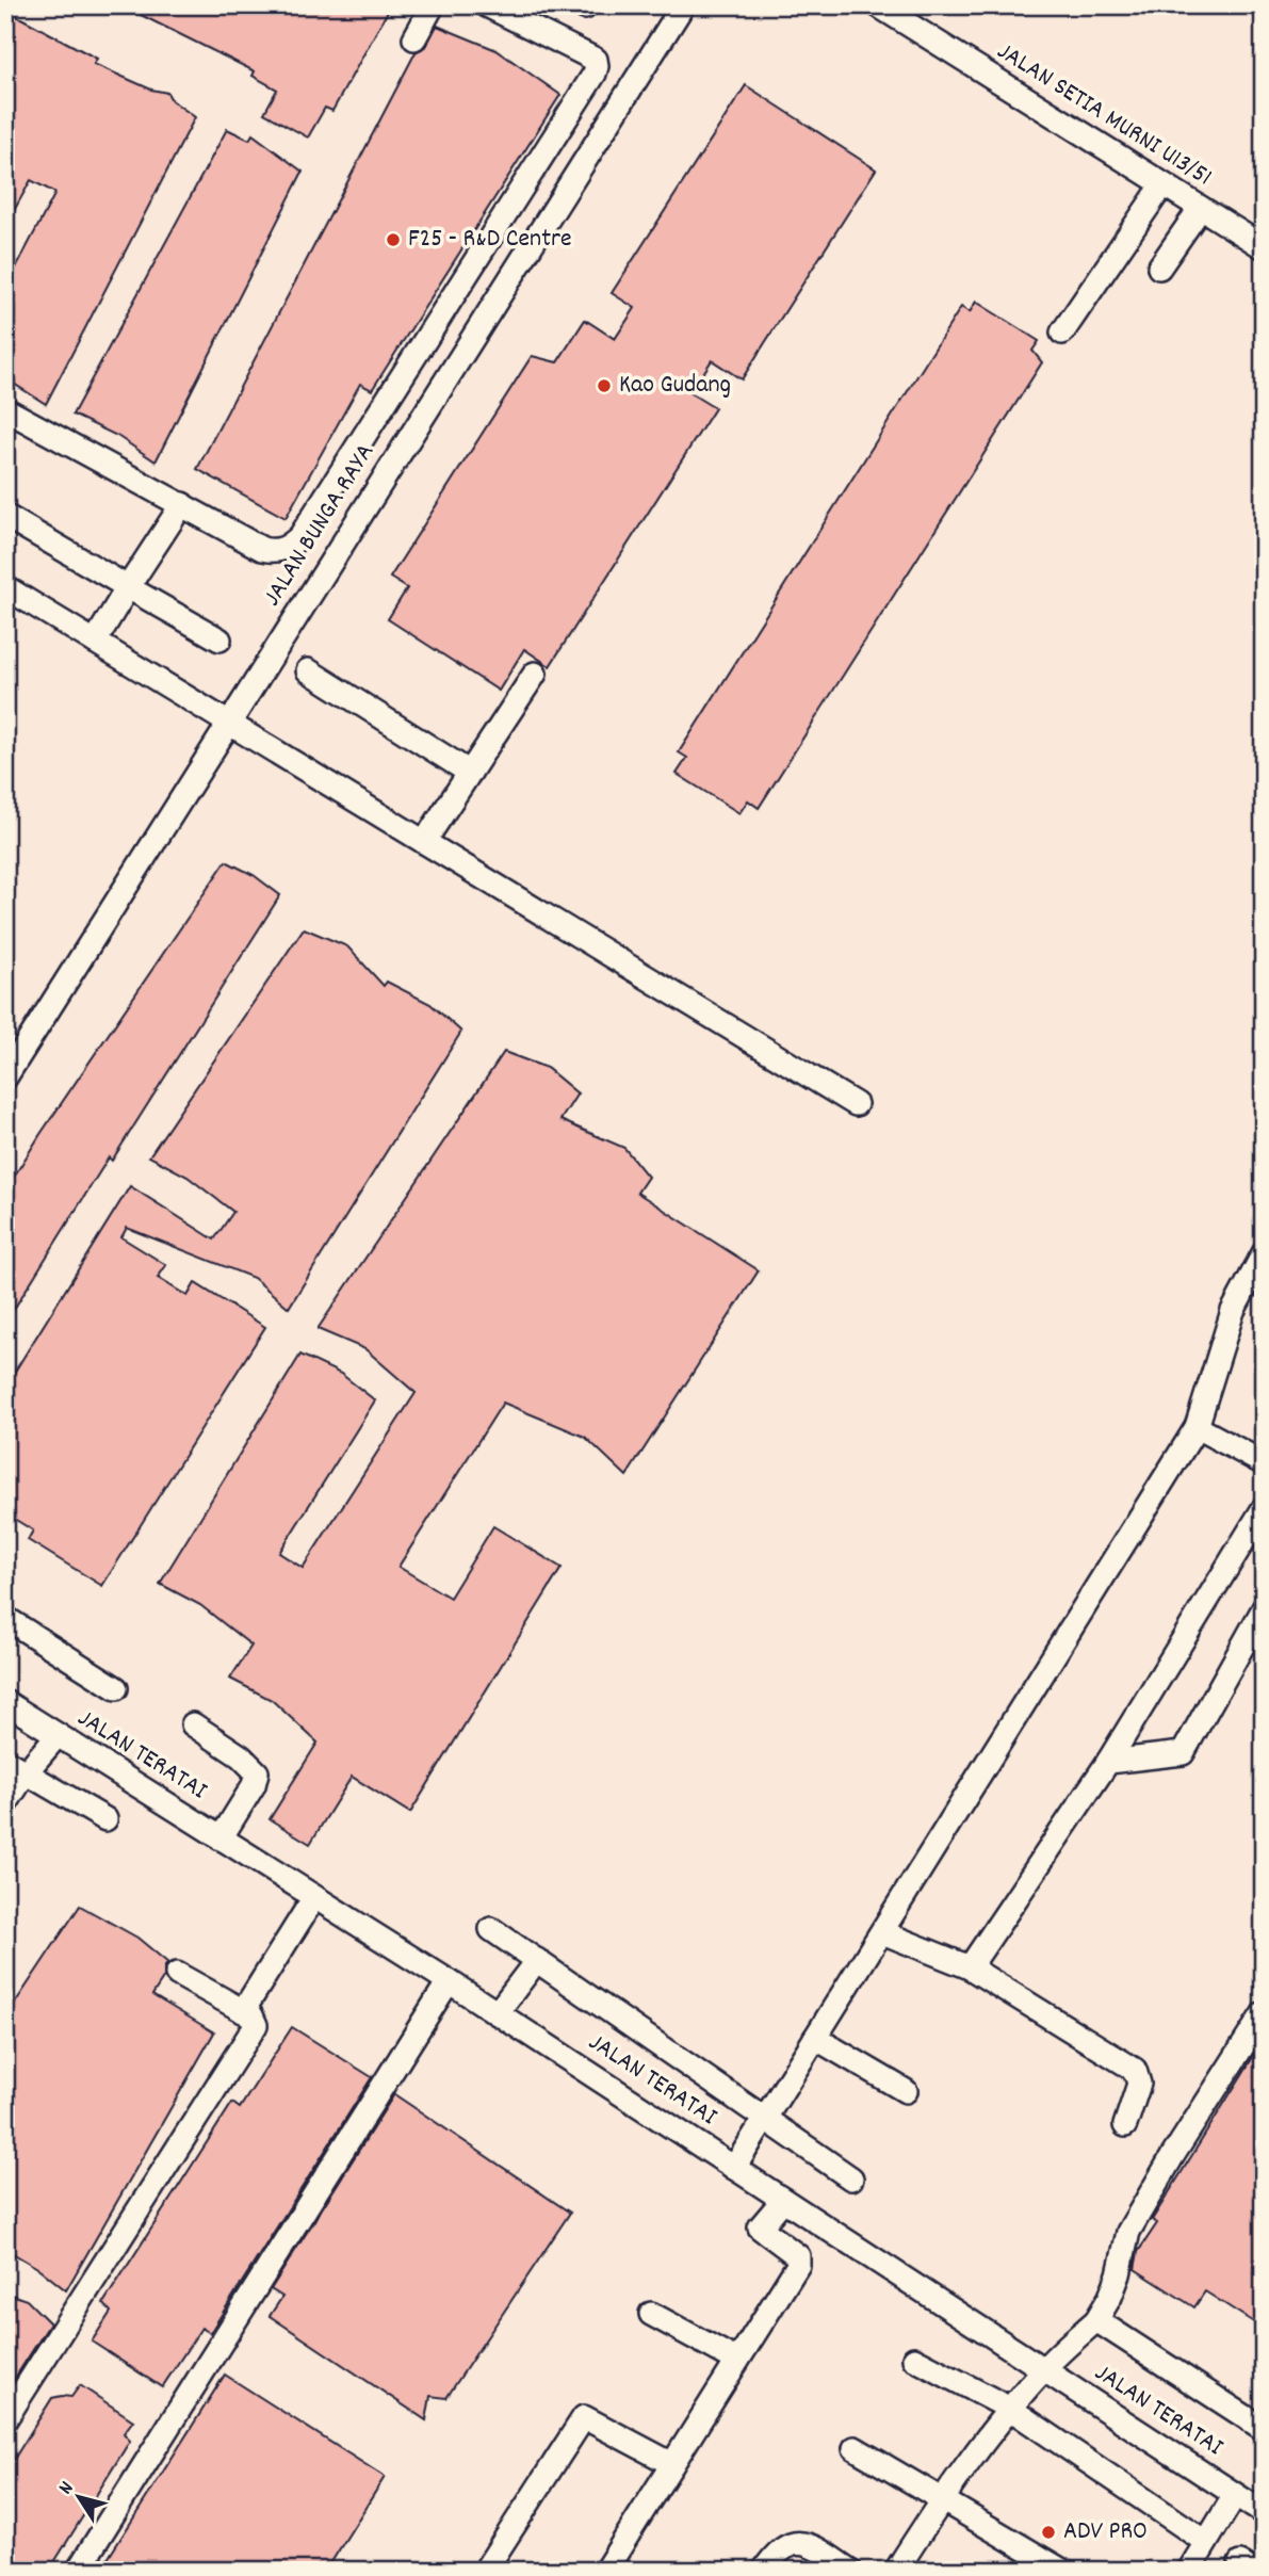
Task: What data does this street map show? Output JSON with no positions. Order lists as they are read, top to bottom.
{
  "streets": {
    "street": ["JALAN SETIA MURNI U13/51", "JALAN BUNGA RAYA", "JALAN TERATAI"]
  },
  "places": ["F25 - R&D Centre", "Kao Gudang", "ADV PRO"],
  "north": "top left"
}
